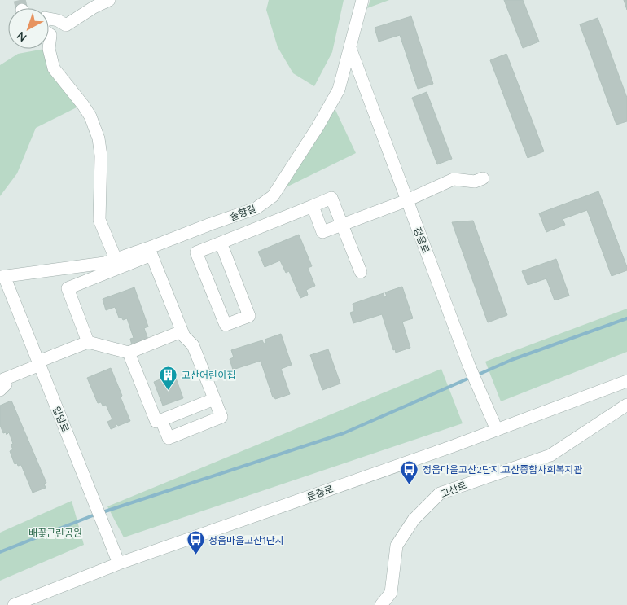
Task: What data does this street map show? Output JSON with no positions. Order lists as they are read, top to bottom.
{
  "streets": {
    "street": [
      "솔향길",
      "정음로",
      "입암로",
      "고산로",
      "문충로"
    ]
  },
  "crossings": [
    ["솔향길", "정음로"],
    ["솔향길", "입암로"],
    ["정음로", "문충로"],
    ["입암로", "문충로"]
  ],
  "parks": ["배꽃근린공원"],
  "places": {
    "building": ["고산어린이집"],
    "bus stop": ["정음마을고산2단지.고산종합사회복지관", "정음마을고산1단지"]
  },
  "north": "bottom left"
}
